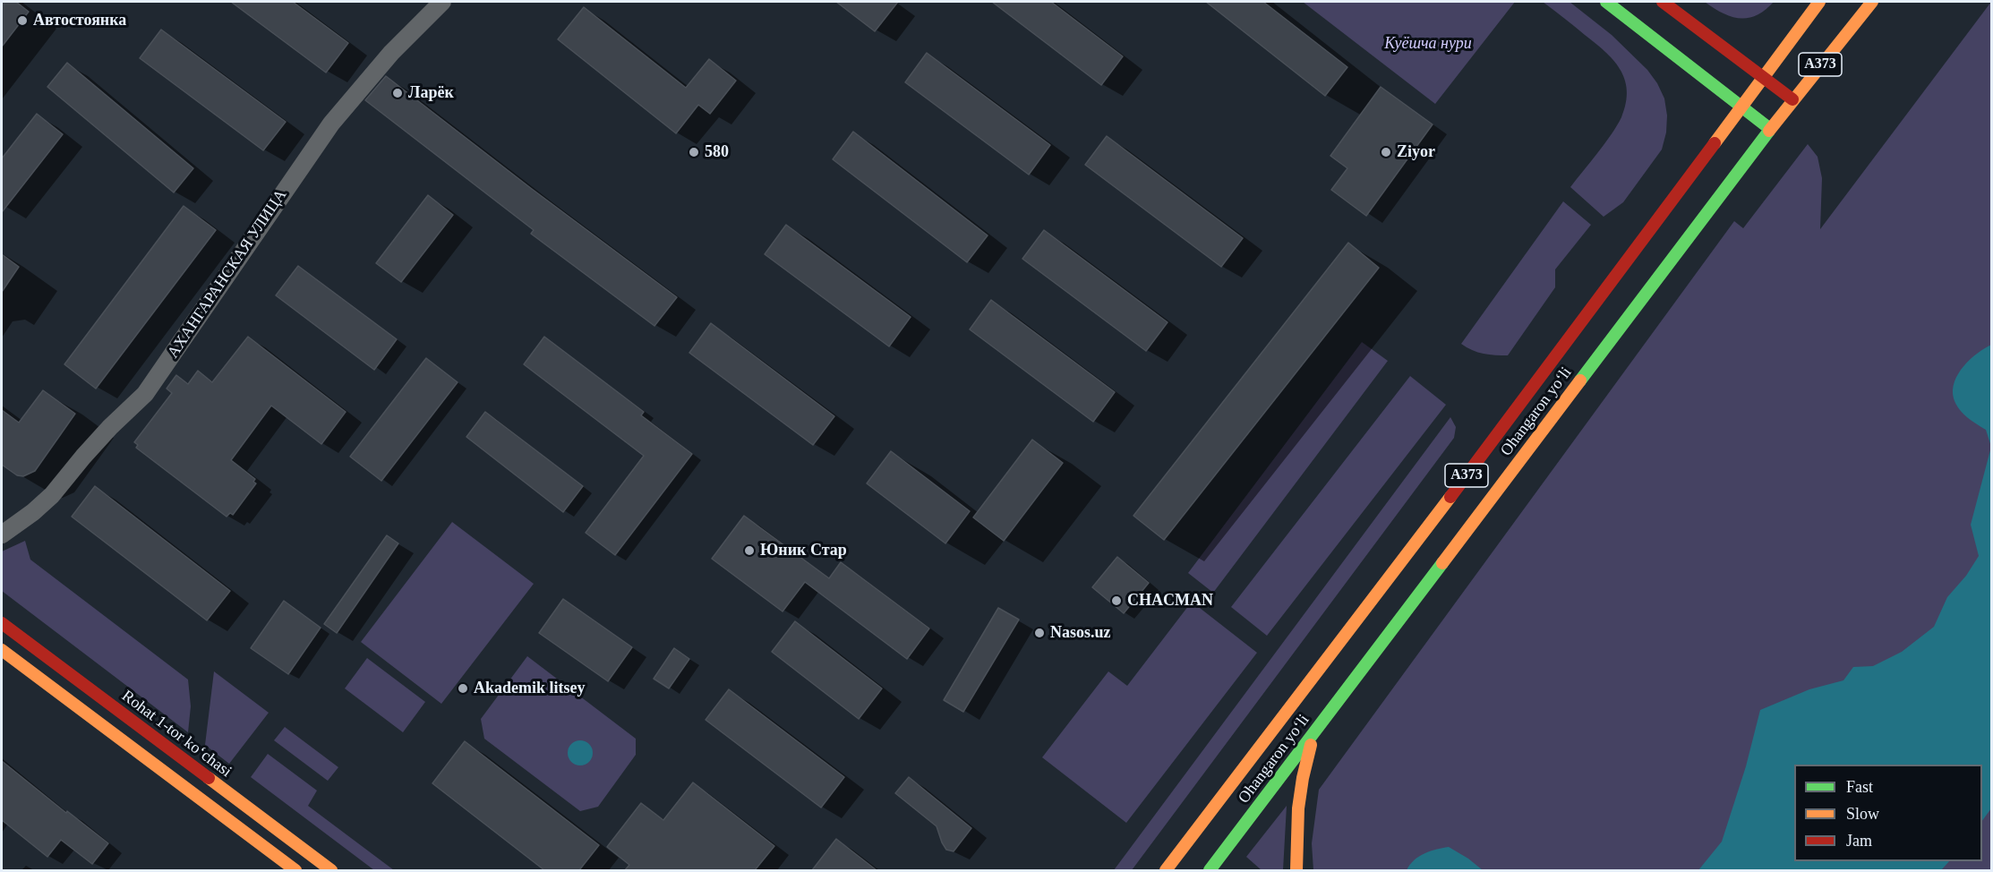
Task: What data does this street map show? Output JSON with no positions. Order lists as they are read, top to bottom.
{
  "streets": {
    "main road": ["A373", "Ohangaron yoʻli", "Rohat 1-tor koʻchasi"],
    "street": ["АХАНГАРАНСКАЯ УЛИЦА"]
  },
  "parks": ["Куёшча нури"],
  "places": [
    "Автостоянка",
    "Ларёк",
    "580",
    "Ziyor",
    "Юник Стар",
    "CHACMAN",
    "Nasos.uz",
    "Akademik litsey"
  ],
  "legend": ["Fast", "Slow", "Jam"]
}
